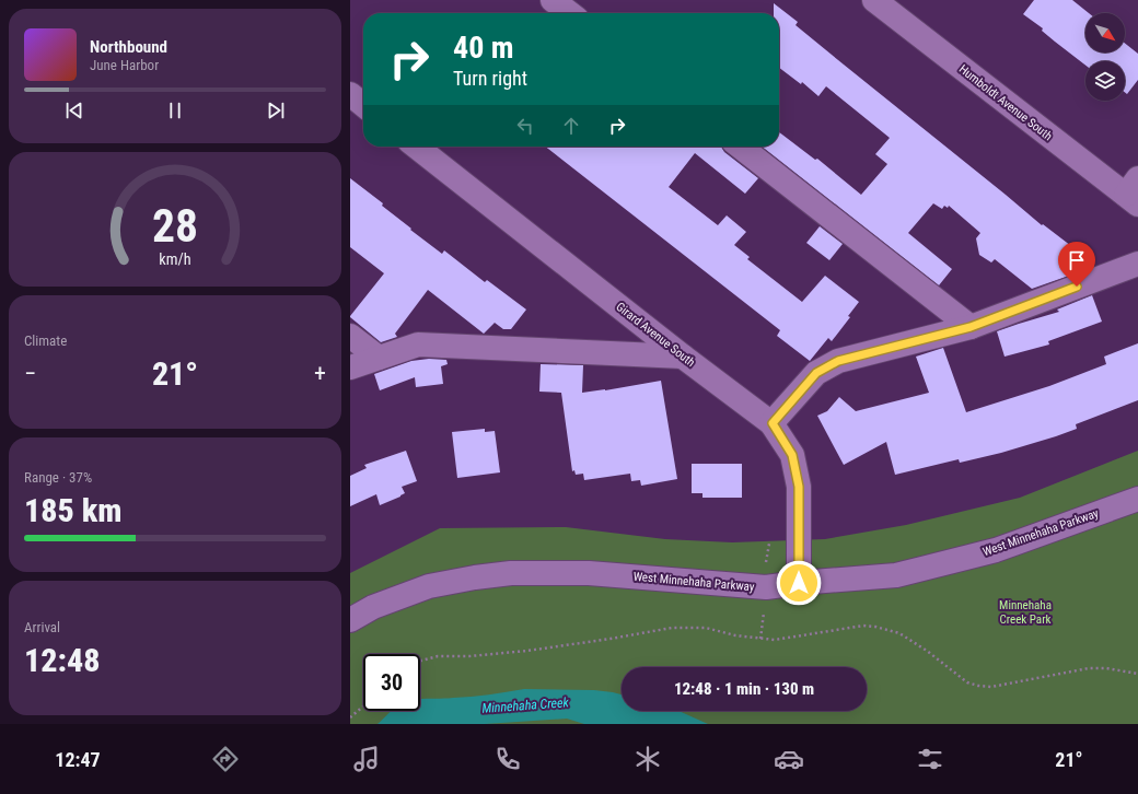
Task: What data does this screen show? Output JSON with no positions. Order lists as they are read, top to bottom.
{
  "streets": {
    "street": ["Humboldt Avenue South", "Girard Avenue South", "West Minnehaha Parkway"]
  },
  "crossings": [
    ["Girard Avenue South", "West Minnehaha Parkway"]
  ],
  "water": ["Minnehaha Creek"],
  "parks": ["Minnehaha Creek Park"],
  "north": "bottom right",
  "page": {
    "turn": ["40 m", "Turn right"],
    "song": ["Northbound", "June Harbor"],
    "tile": [
      "Climate",
      ["Range · 37%", "185 km"],
      ["Arrival", "12:48"]
    ],
    "heat": ["−", "21°", "+"],
    "limit": "30",
    "trip": "12:48 · 1 min · 130 m",
    "tabs": ["12:47", "21°"],
    "gauge": ["28", "km/h"]
  }
}
